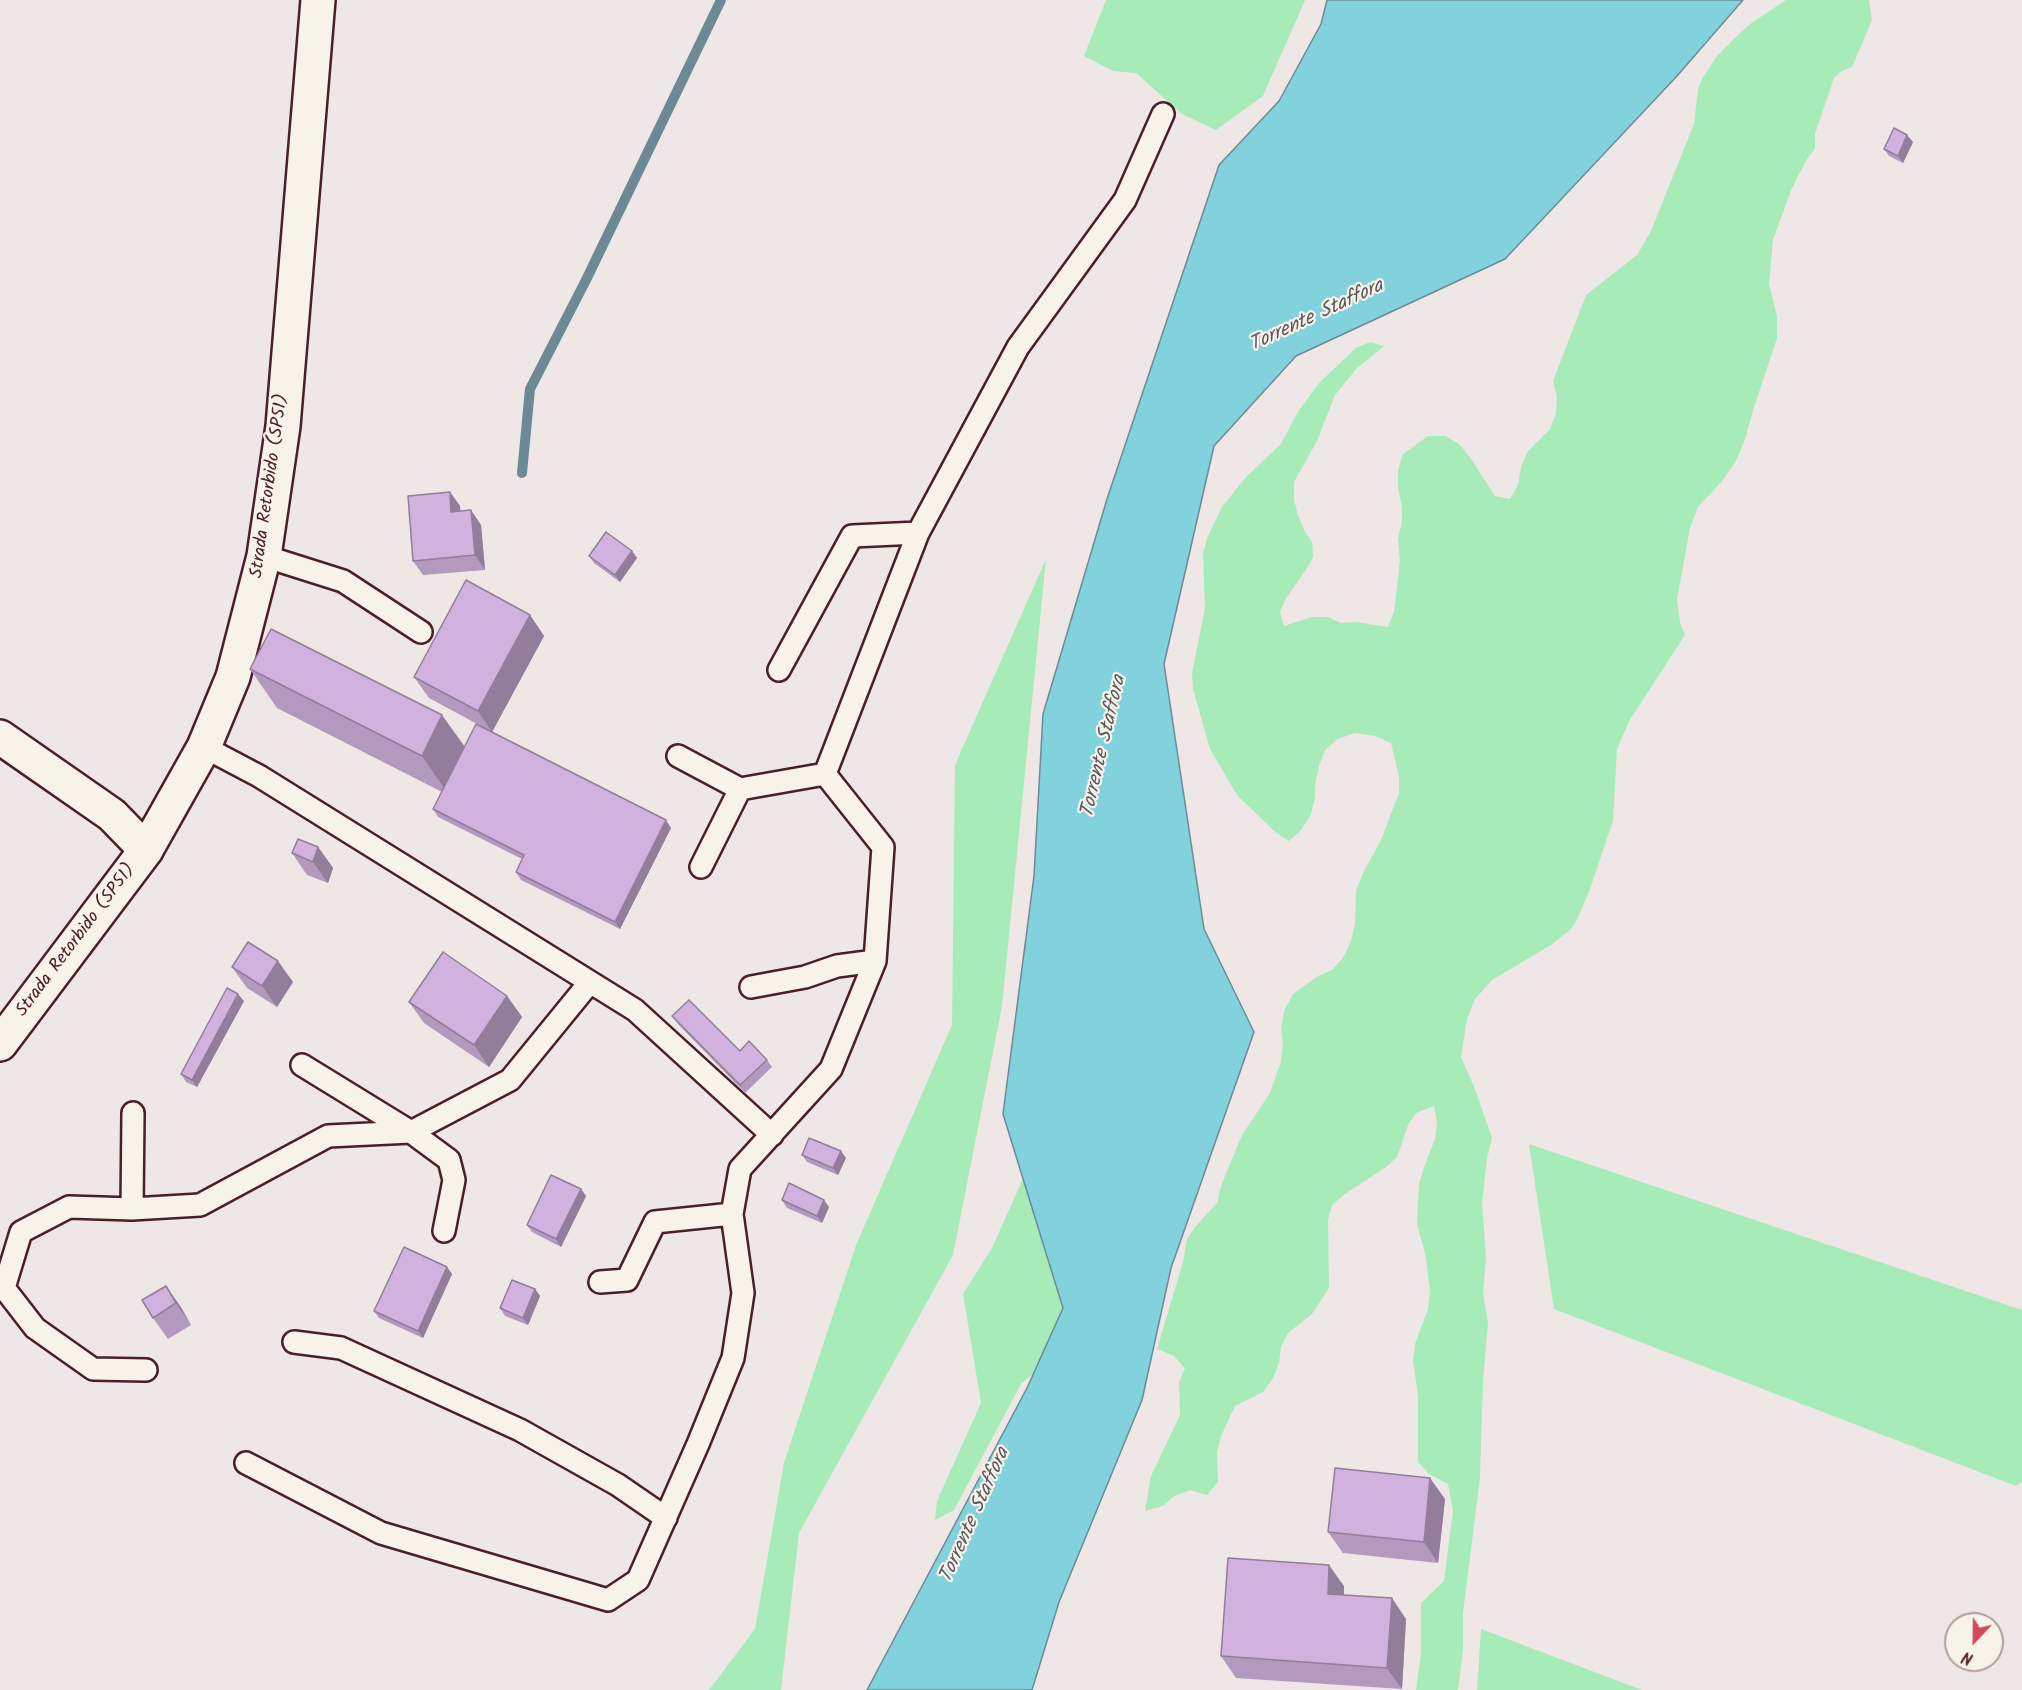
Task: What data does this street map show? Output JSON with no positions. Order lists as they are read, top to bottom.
{
  "streets": {
    "street": ["Strada Retorbido (SP51)"]
  },
  "water": ["Torrente Staffora"],
  "north": "bottom"
}
